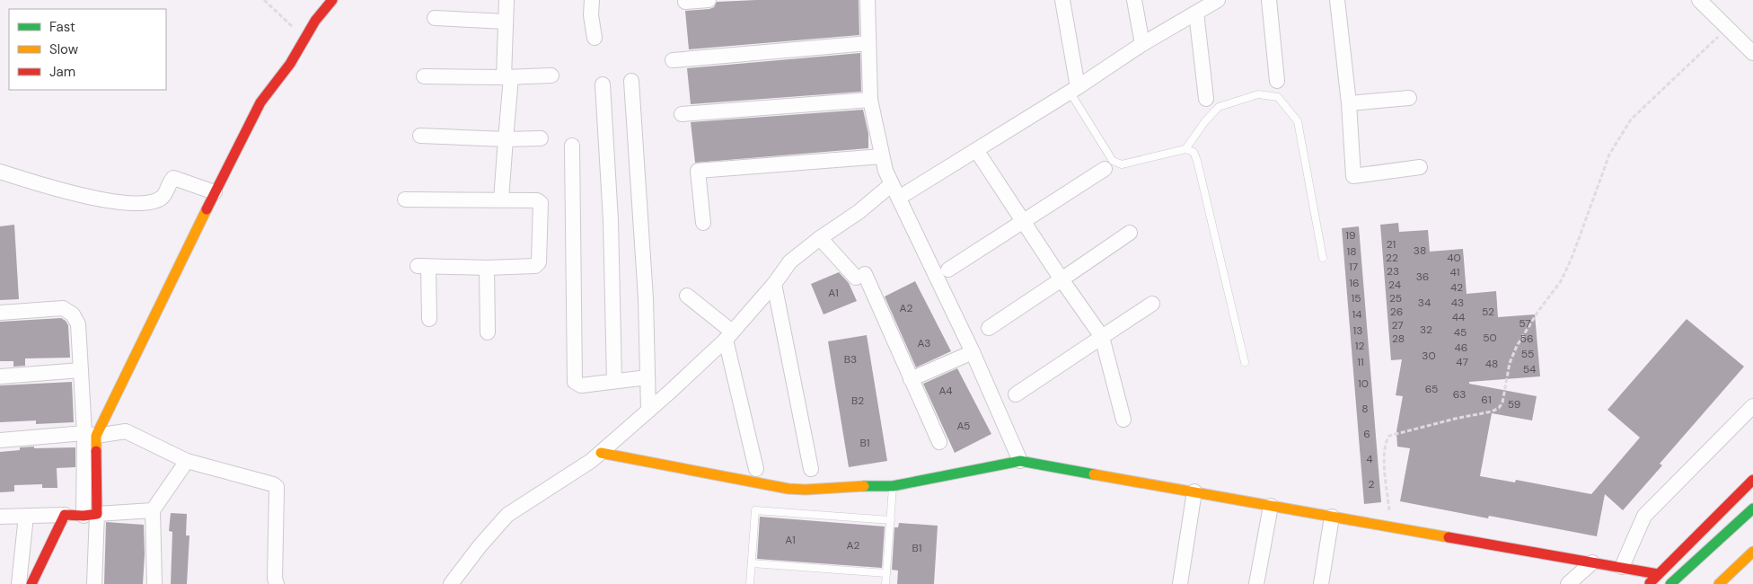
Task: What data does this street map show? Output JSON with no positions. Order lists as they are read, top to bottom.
{
  "house_numbers": [
    "19",
    "21",
    "38",
    "18",
    "22",
    "40",
    "17",
    "23",
    "41",
    "36",
    "16",
    "24",
    "42",
    "A1",
    "15",
    "25",
    "34",
    "43",
    "A2",
    "26",
    "52",
    "14",
    "44",
    "57",
    "27",
    "32",
    "13",
    "45",
    "50",
    "28",
    "56",
    "A3",
    "12",
    "46",
    "55",
    "30",
    "B3",
    "11",
    "47",
    "48",
    "54",
    "10",
    "65",
    "A4",
    "63",
    "61",
    "B2",
    "59",
    "8",
    "A5",
    "6",
    "B1",
    "4",
    "2",
    "A1",
    "A2",
    "B1"
  ],
  "legend": ["Fast", "Slow", "Jam"]
}
